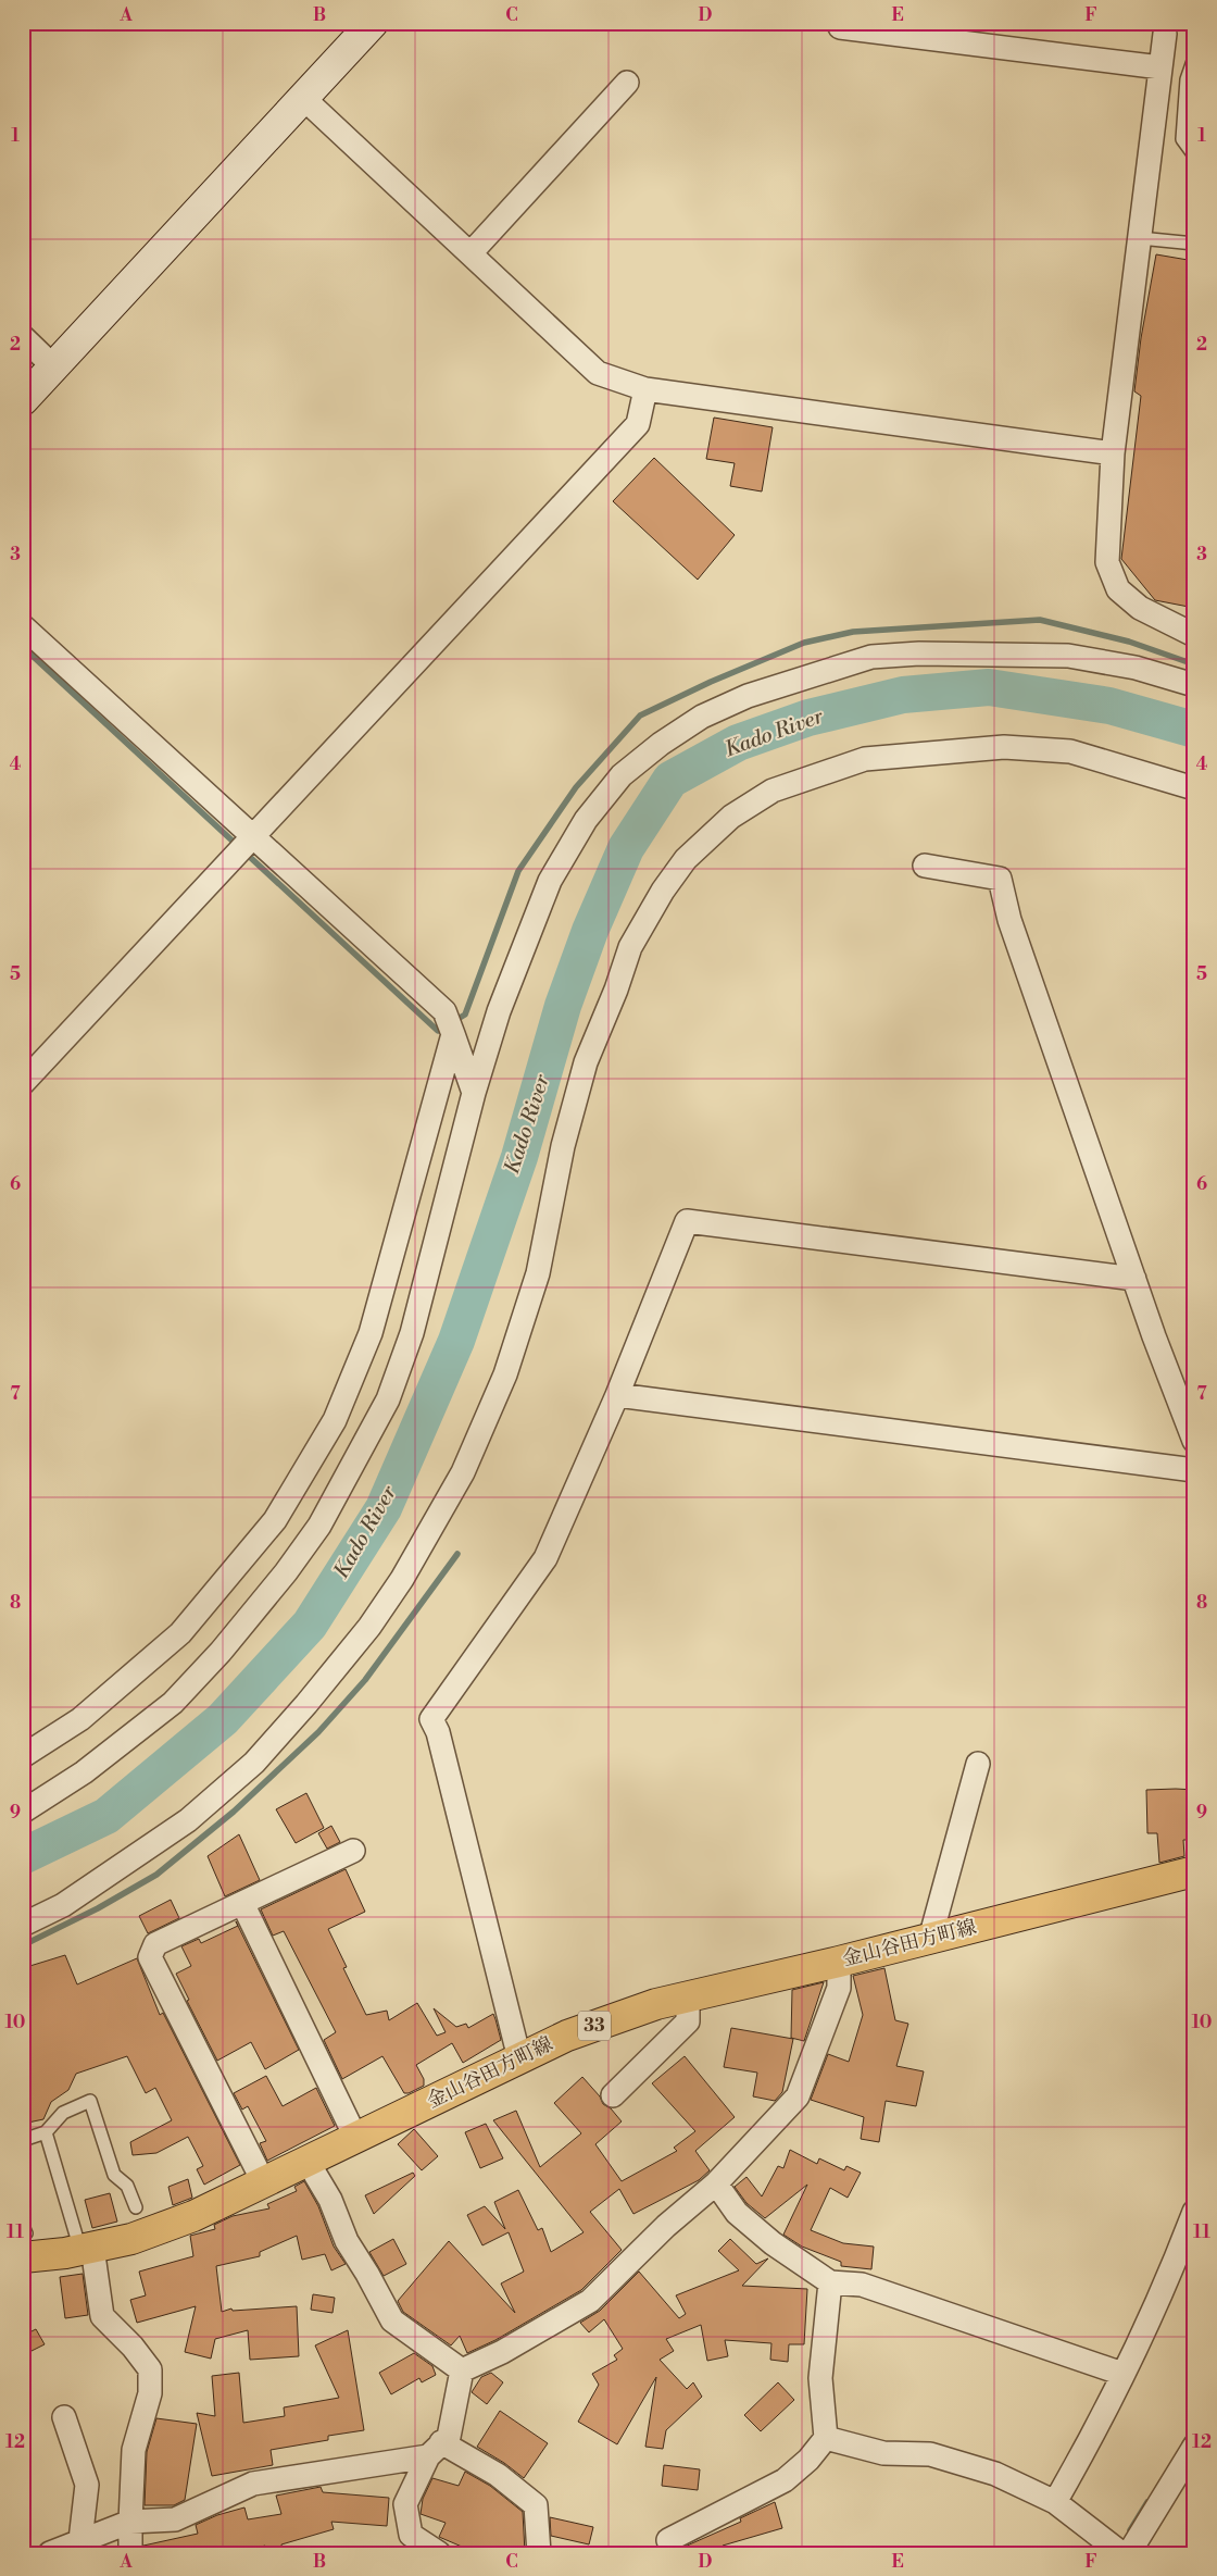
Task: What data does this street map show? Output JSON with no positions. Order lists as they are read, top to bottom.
{
  "streets": {
    "main road": ["金山谷田方町線", "33"]
  },
  "water": ["Kado River"],
  "grid": {
    "columns": [
      "A",
      "B",
      "C",
      "D",
      "E",
      "F"
    ],
    "rows": [
      "1",
      "2",
      "3",
      "4",
      "5",
      "6",
      "7",
      "8",
      "9",
      "10",
      "11",
      "12"
    ]
  }
}
